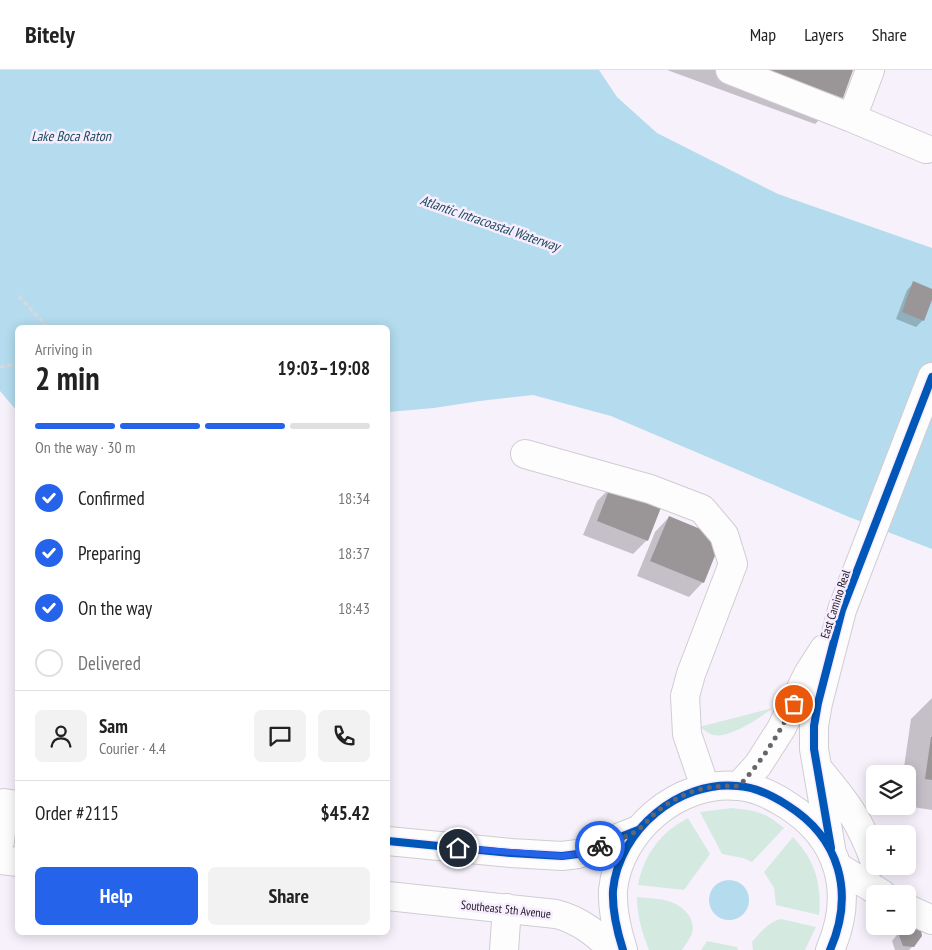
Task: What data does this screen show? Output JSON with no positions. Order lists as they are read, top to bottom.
{
  "streets": {
    "street": ["East Camino Real", "Southeast 5th Avenue"]
  },
  "water": ["Lake Boca Raton", "Atlantic Intracoastal Waterway"],
  "page": {
    "header": "Bitely",
    "nav": ["Map", "Layers", "Share"],
    "heading": ["2 min", "Arriving in", "19:03–19:08"],
    "panel": [
      "Sam",
      "Courier · 4.4",
      "Order #2115",
      "$45.42"
    ],
    "bar": "On the way · 30 m",
    "list": [
      ["Confirmed", "18:34"],
      ["Preparing", "18:37"],
      ["On the way", "18:43"],
      "Delivered"
    ],
    "map_buttons": ["+", "−"],
    "buttons": ["Help", "Share"]
  }
}
